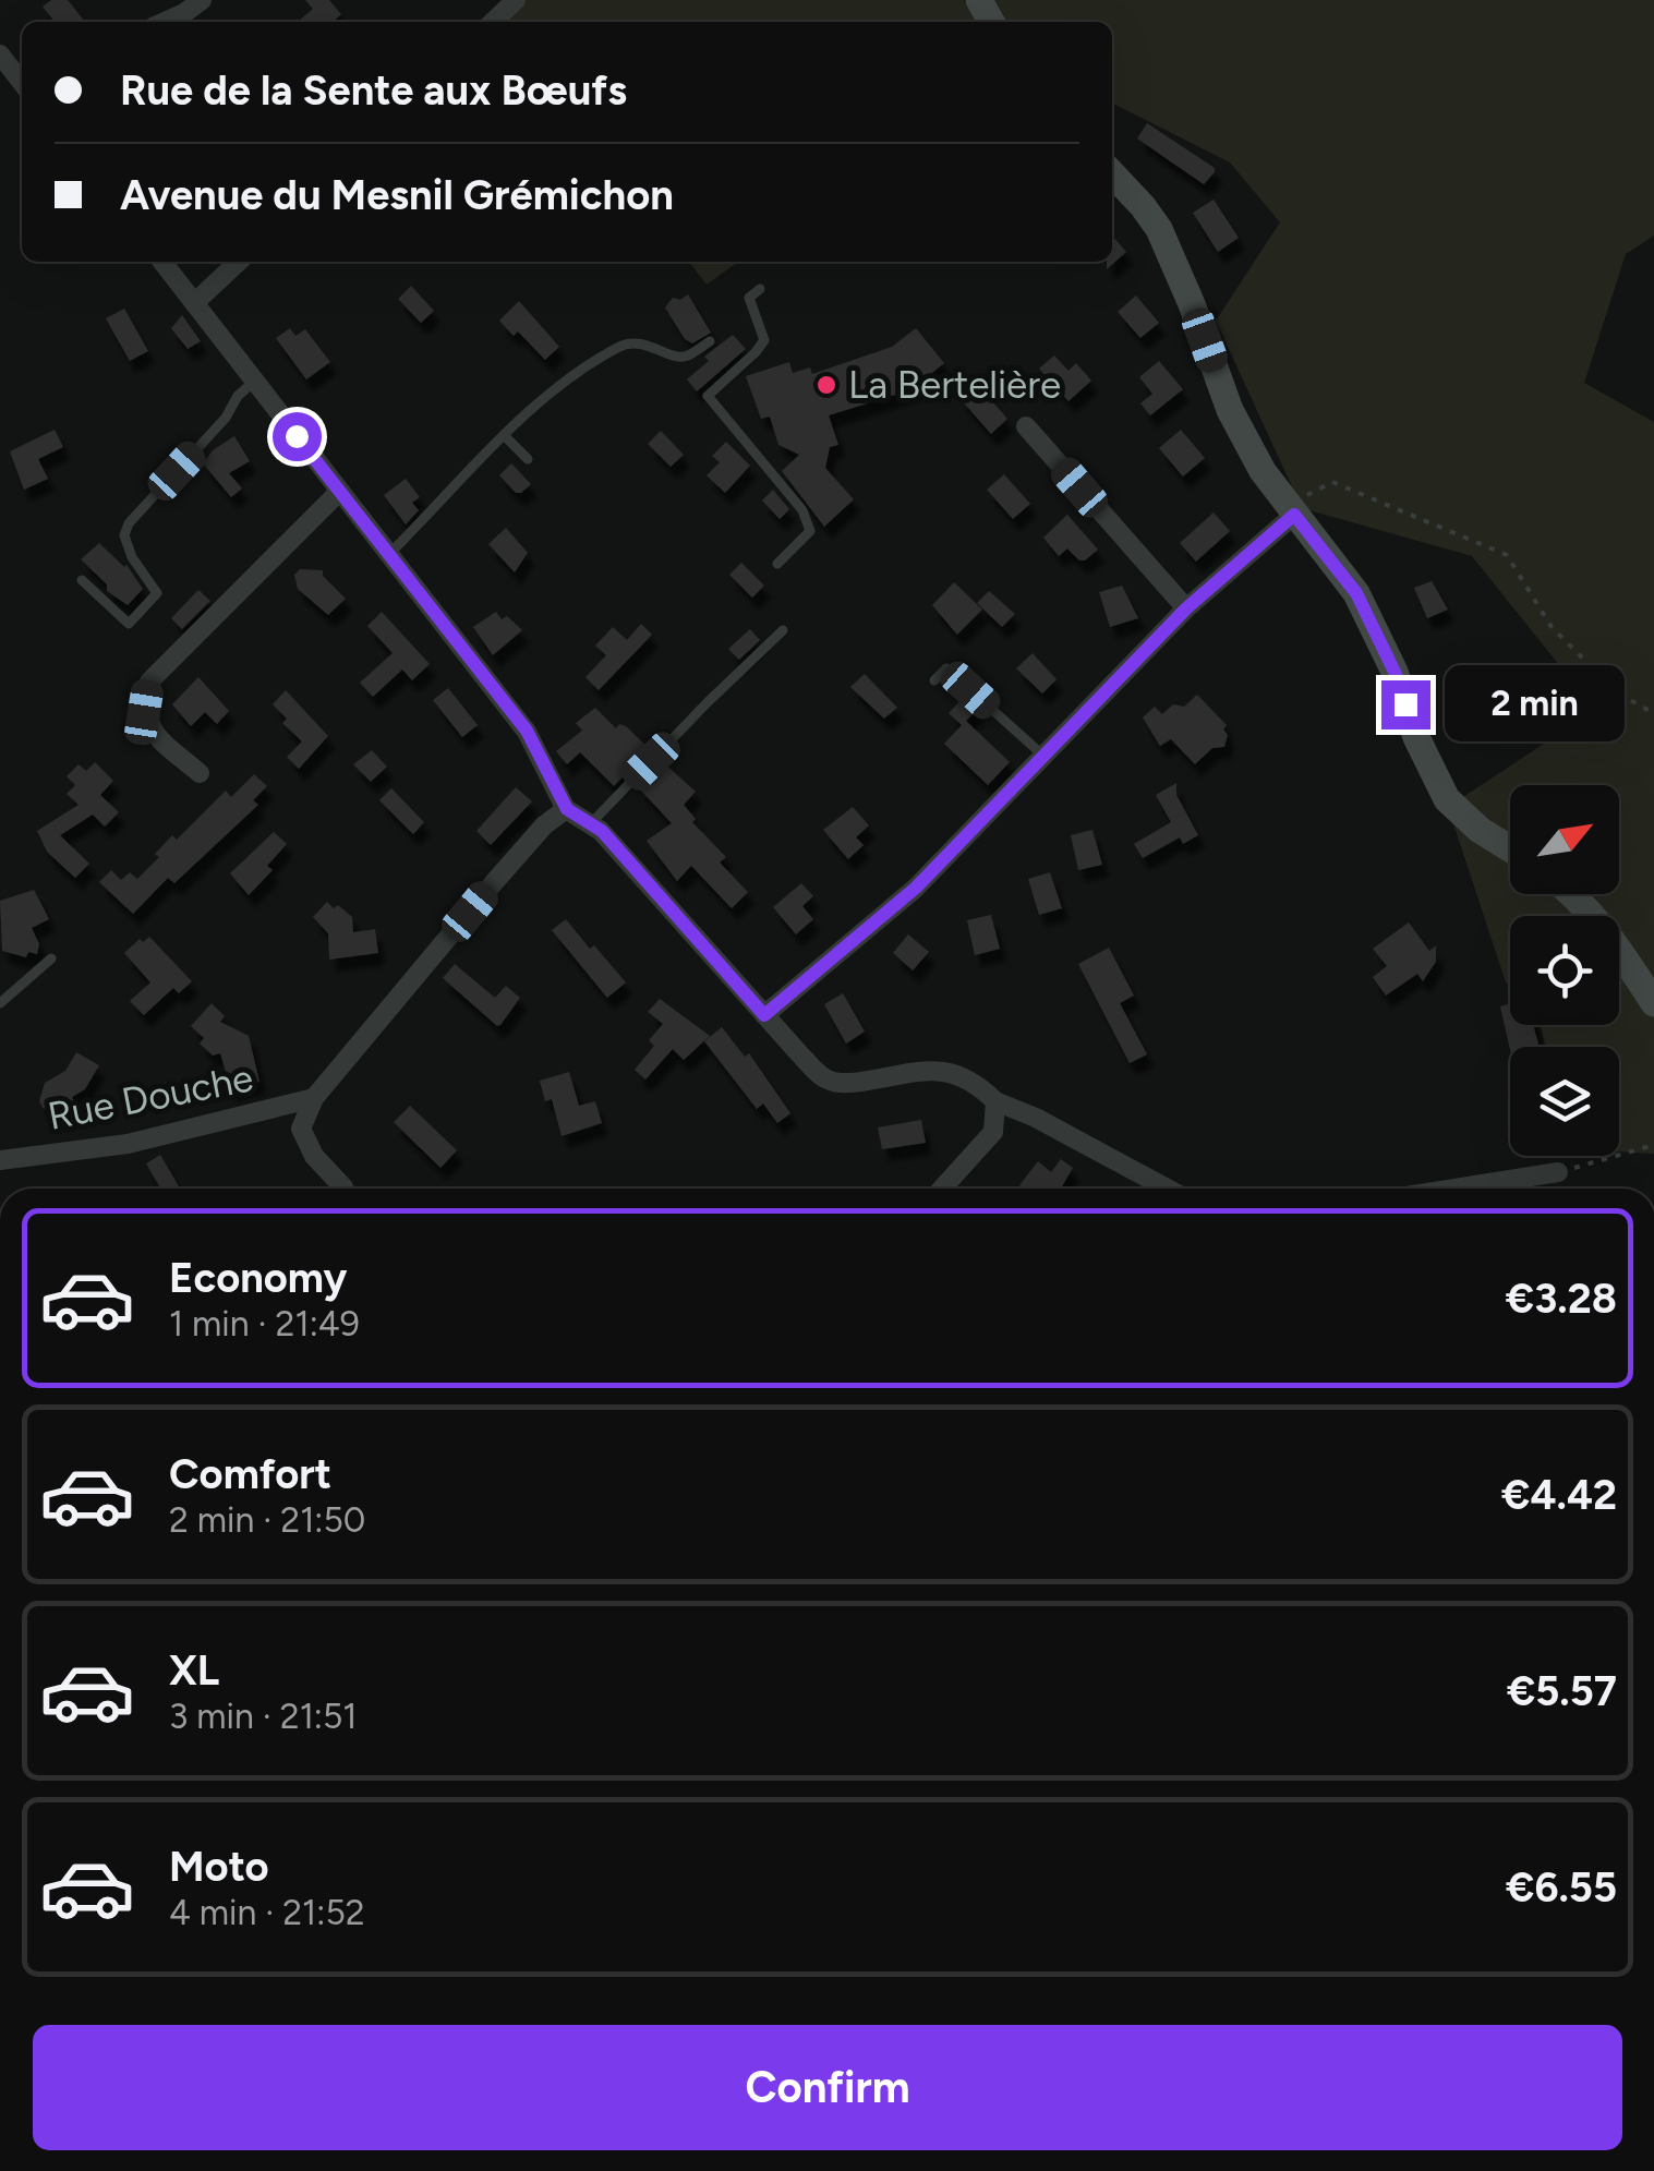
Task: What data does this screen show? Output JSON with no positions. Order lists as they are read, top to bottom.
{
  "streets": {
    "street": ["Rue Douche"]
  },
  "places": ["La Bertelière"],
  "north": "top right",
  "page": {
    "banner": ["Rue de la Sente aux Bœufs", "Avenue du Mesnil Grémichon"],
    "bubble": "2 min",
    "list": [
      {
        "name": "Economy",
        "note": "1 min · 21:49",
        "value": "€3.28"
      },
      {
        "name": "Comfort",
        "note": "2 min · 21:50",
        "value": "€4.42"
      },
      {
        "name": "XL",
        "note": "3 min · 21:51",
        "value": "€5.57"
      },
      {
        "name": "Moto",
        "note": "4 min · 21:52",
        "value": "€6.55"
      }
    ],
    "buttons": "Confirm"
  }
}
